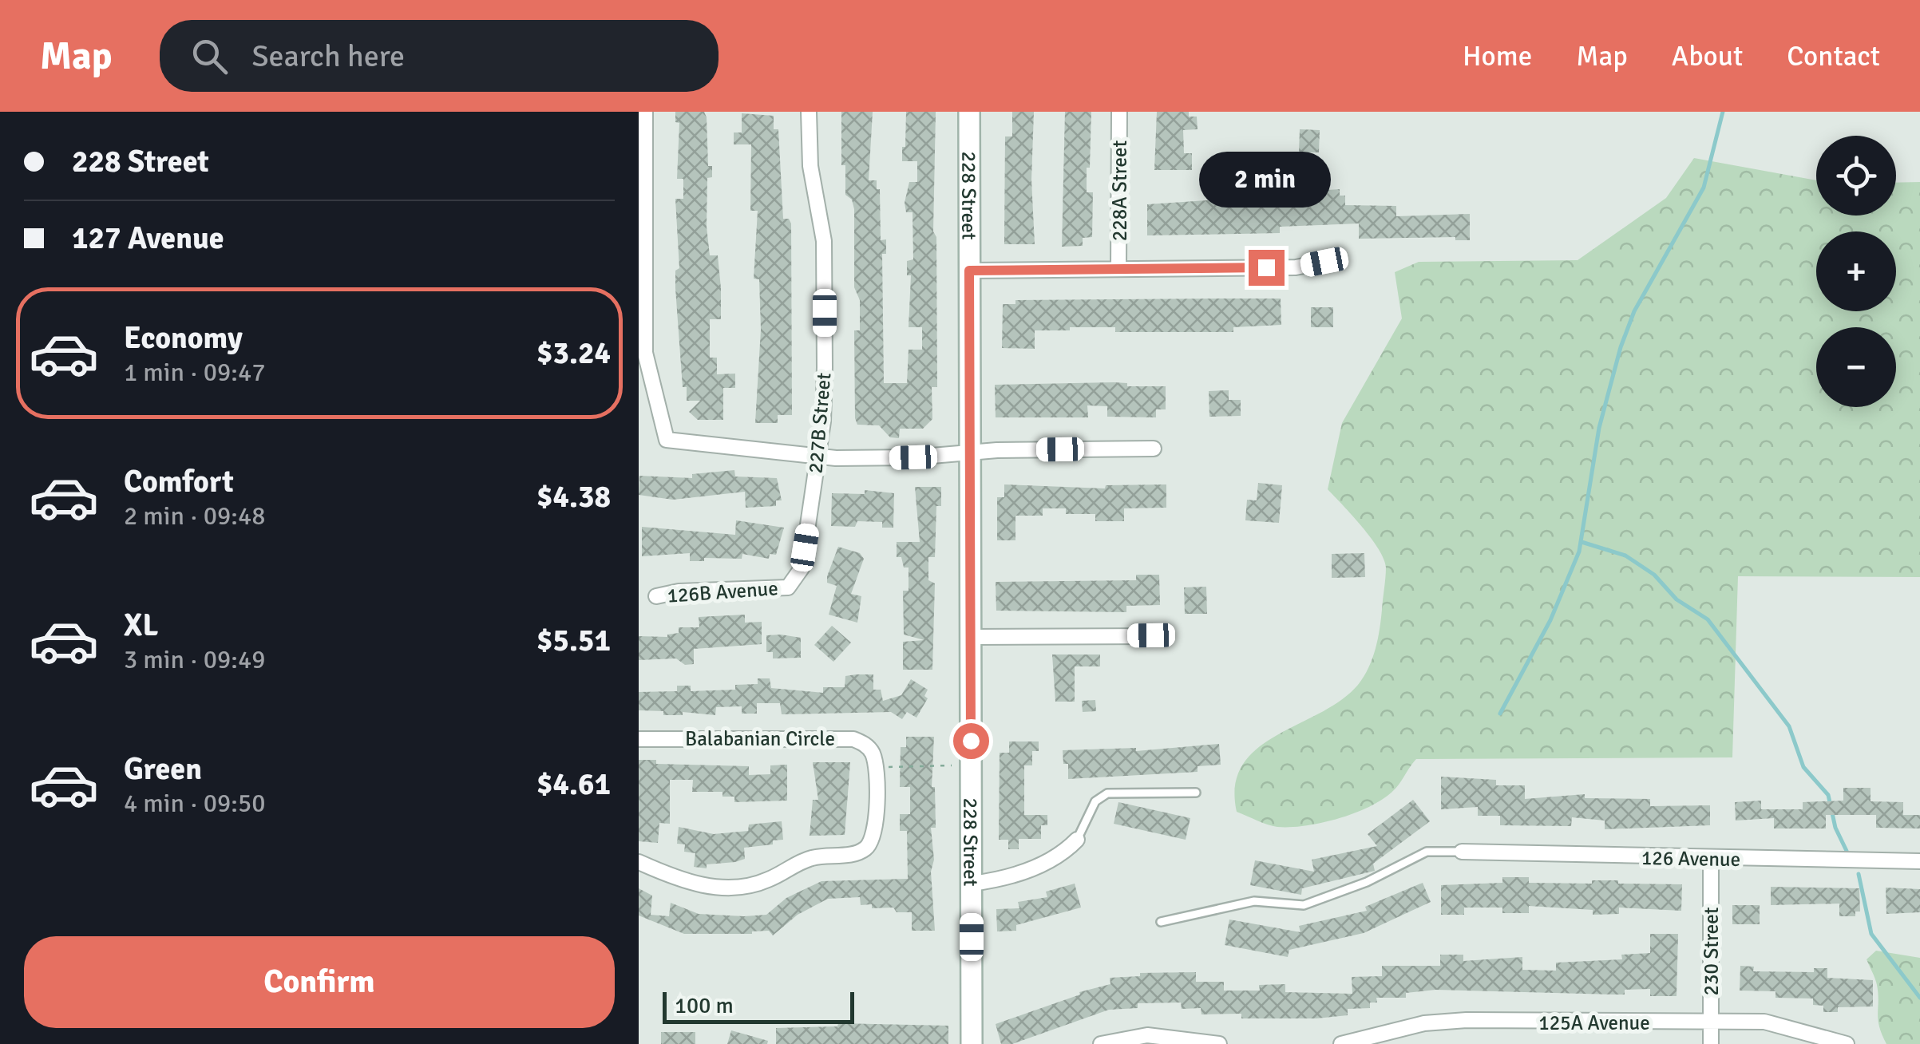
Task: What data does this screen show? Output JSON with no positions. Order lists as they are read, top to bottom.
{
  "streets": {
    "street": [
      "228A Street",
      "228 Street",
      "227B Street",
      "126B Avenue",
      "Balabanian Circle",
      "126 Avenue",
      "230 Street",
      "125A Avenue"
    ]
  },
  "crossings": [
    ["227B Street", "126B Avenue"],
    ["126 Avenue", "230 Street"],
    ["230 Street", "125A Avenue"]
  ],
  "scale_bar": "100 m",
  "page": {
    "header": "Map",
    "search": "Search here",
    "nav": [
      "Home",
      "Map",
      "About",
      "Contact"
    ],
    "banner": ["228 Street", "127 Avenue"],
    "map_buttons": ["+", "−"],
    "bubble": "2 min",
    "list": [
      {
        "name": "Economy",
        "note": "1 min · 09:47",
        "value": "$3.24"
      },
      {
        "name": "Comfort",
        "note": "2 min · 09:48",
        "value": "$4.38"
      },
      {
        "name": "XL",
        "note": "3 min · 09:49",
        "value": "$5.51"
      },
      {
        "name": "Green",
        "note": "4 min · 09:50",
        "value": "$4.61"
      }
    ],
    "buttons": "Confirm",
    "scale": "100 m"
  }
}
